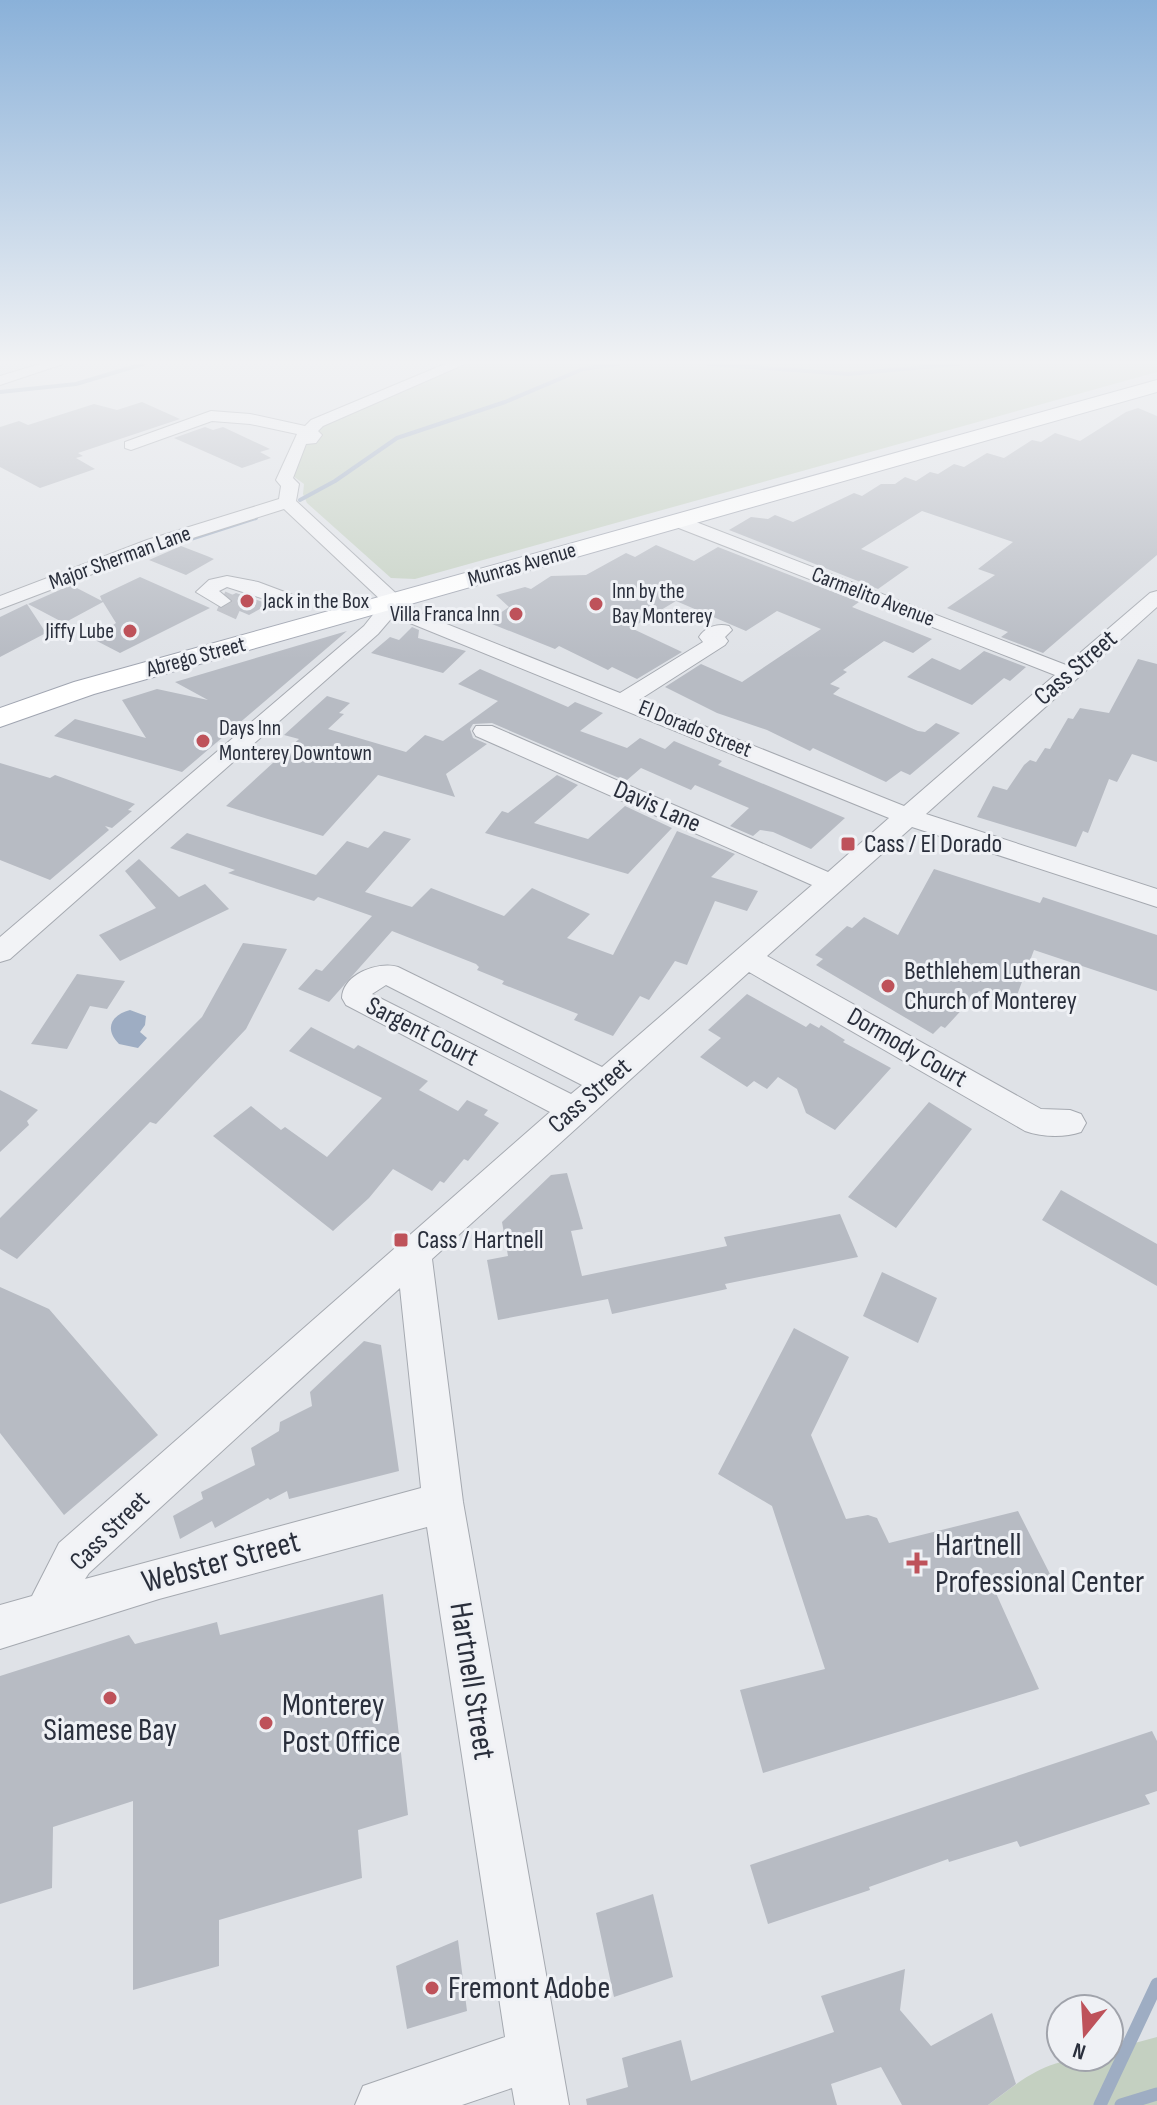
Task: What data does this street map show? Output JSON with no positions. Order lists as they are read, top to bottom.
{
  "streets": {
    "main road": ["Munras Avenue", "Abrego Street"],
    "street": [
      "Major Sherman Lane",
      "Carmelito Avenue",
      "Cass Street",
      "El Dorado Street",
      "Davis Lane",
      "Sargent Court",
      "Dormody Court",
      "Webster Street",
      "Hartnell Street"
    ]
  },
  "crossings": [
    ["Major Sherman Lane", "El Dorado Street"],
    ["Munras Avenue", "Carmelito Avenue"],
    ["Munras Avenue", "Abrego Street"],
    ["Munras Avenue", "El Dorado Street"],
    ["Carmelito Avenue", "Cass Street"],
    ["Abrego Street", "El Dorado Street"],
    ["Cass Street", "El Dorado Street"],
    ["Cass Street", "Davis Lane"],
    ["Cass Street", "Sargent Court"],
    ["Cass Street", "Dormody Court"],
    ["Cass Street", "Webster Street"],
    ["Cass Street", "Hartnell Street"],
    ["Webster Street", "Hartnell Street"]
  ],
  "places": {
    "other": [
      "Jack in the Box",
      "Inn by the Bay Monterey",
      "Villa Franca Inn",
      "Jiffy Lube",
      "Days Inn Monterey Downtown",
      "Bethlehem Lutheran Church of Monterey",
      "Siamese Bay",
      "Monterey Post Office",
      "Fremont Adobe"
    ],
    "transit": ["Cass / El Dorado", "Cass / Hartnell"],
    "health": ["Hartnell Professional Center"]
  },
  "north": "bottom"
}
